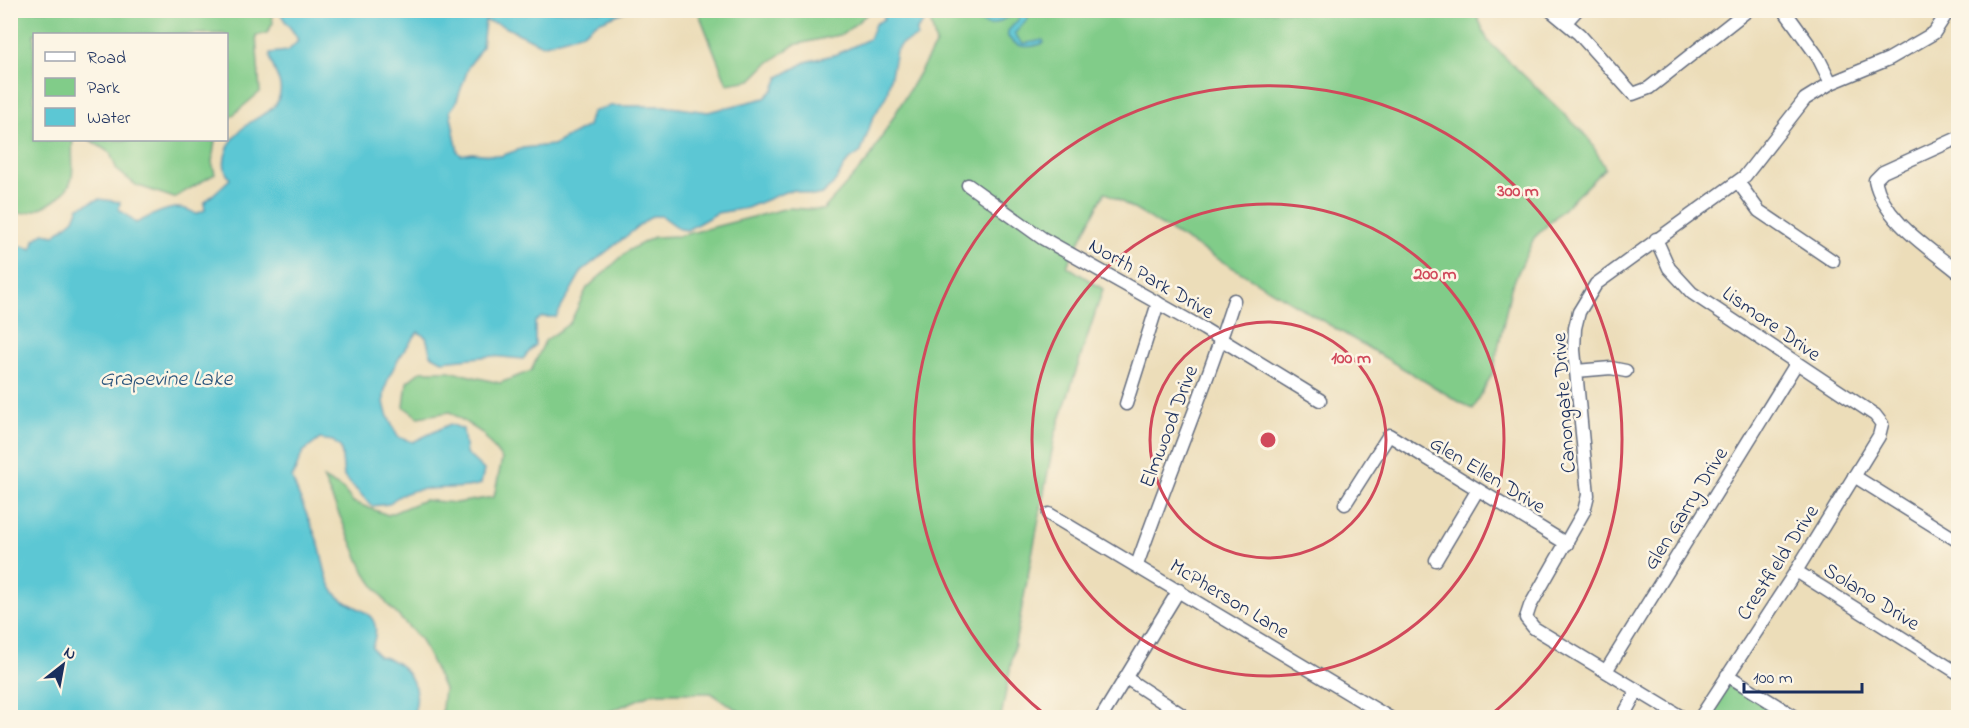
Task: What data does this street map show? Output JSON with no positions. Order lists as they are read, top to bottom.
{
  "streets": {
    "street": [
      "North Park Drive",
      "Lismore Drive",
      "Canongate Drive",
      "Elmwood Drive",
      "Glen Ellen Drive",
      "Glen Garry Drive",
      "Crestfield Drive",
      "Solano Drive",
      "McPherson Lane"
    ]
  },
  "crossings": [
    ["North Park Drive", "Elmwood Drive"],
    ["Lismore Drive", "Canongate Drive"],
    ["Lismore Drive", "Glen Garry Drive"],
    ["Lismore Drive", "Crestfield Drive"],
    ["Canongate Drive", "Glen Ellen Drive"],
    ["Canongate Drive", "Glen Garry Drive"],
    ["Elmwood Drive", "McPherson Lane"],
    ["Crestfield Drive", "Solano Drive"]
  ],
  "water": ["Grapevine Lake"],
  "legend": ["Road", "Park", "Water"],
  "scale_bar": "100 m",
  "north": "top right",
  "rings": ["300 m", "200 m", "100 m"]
}
